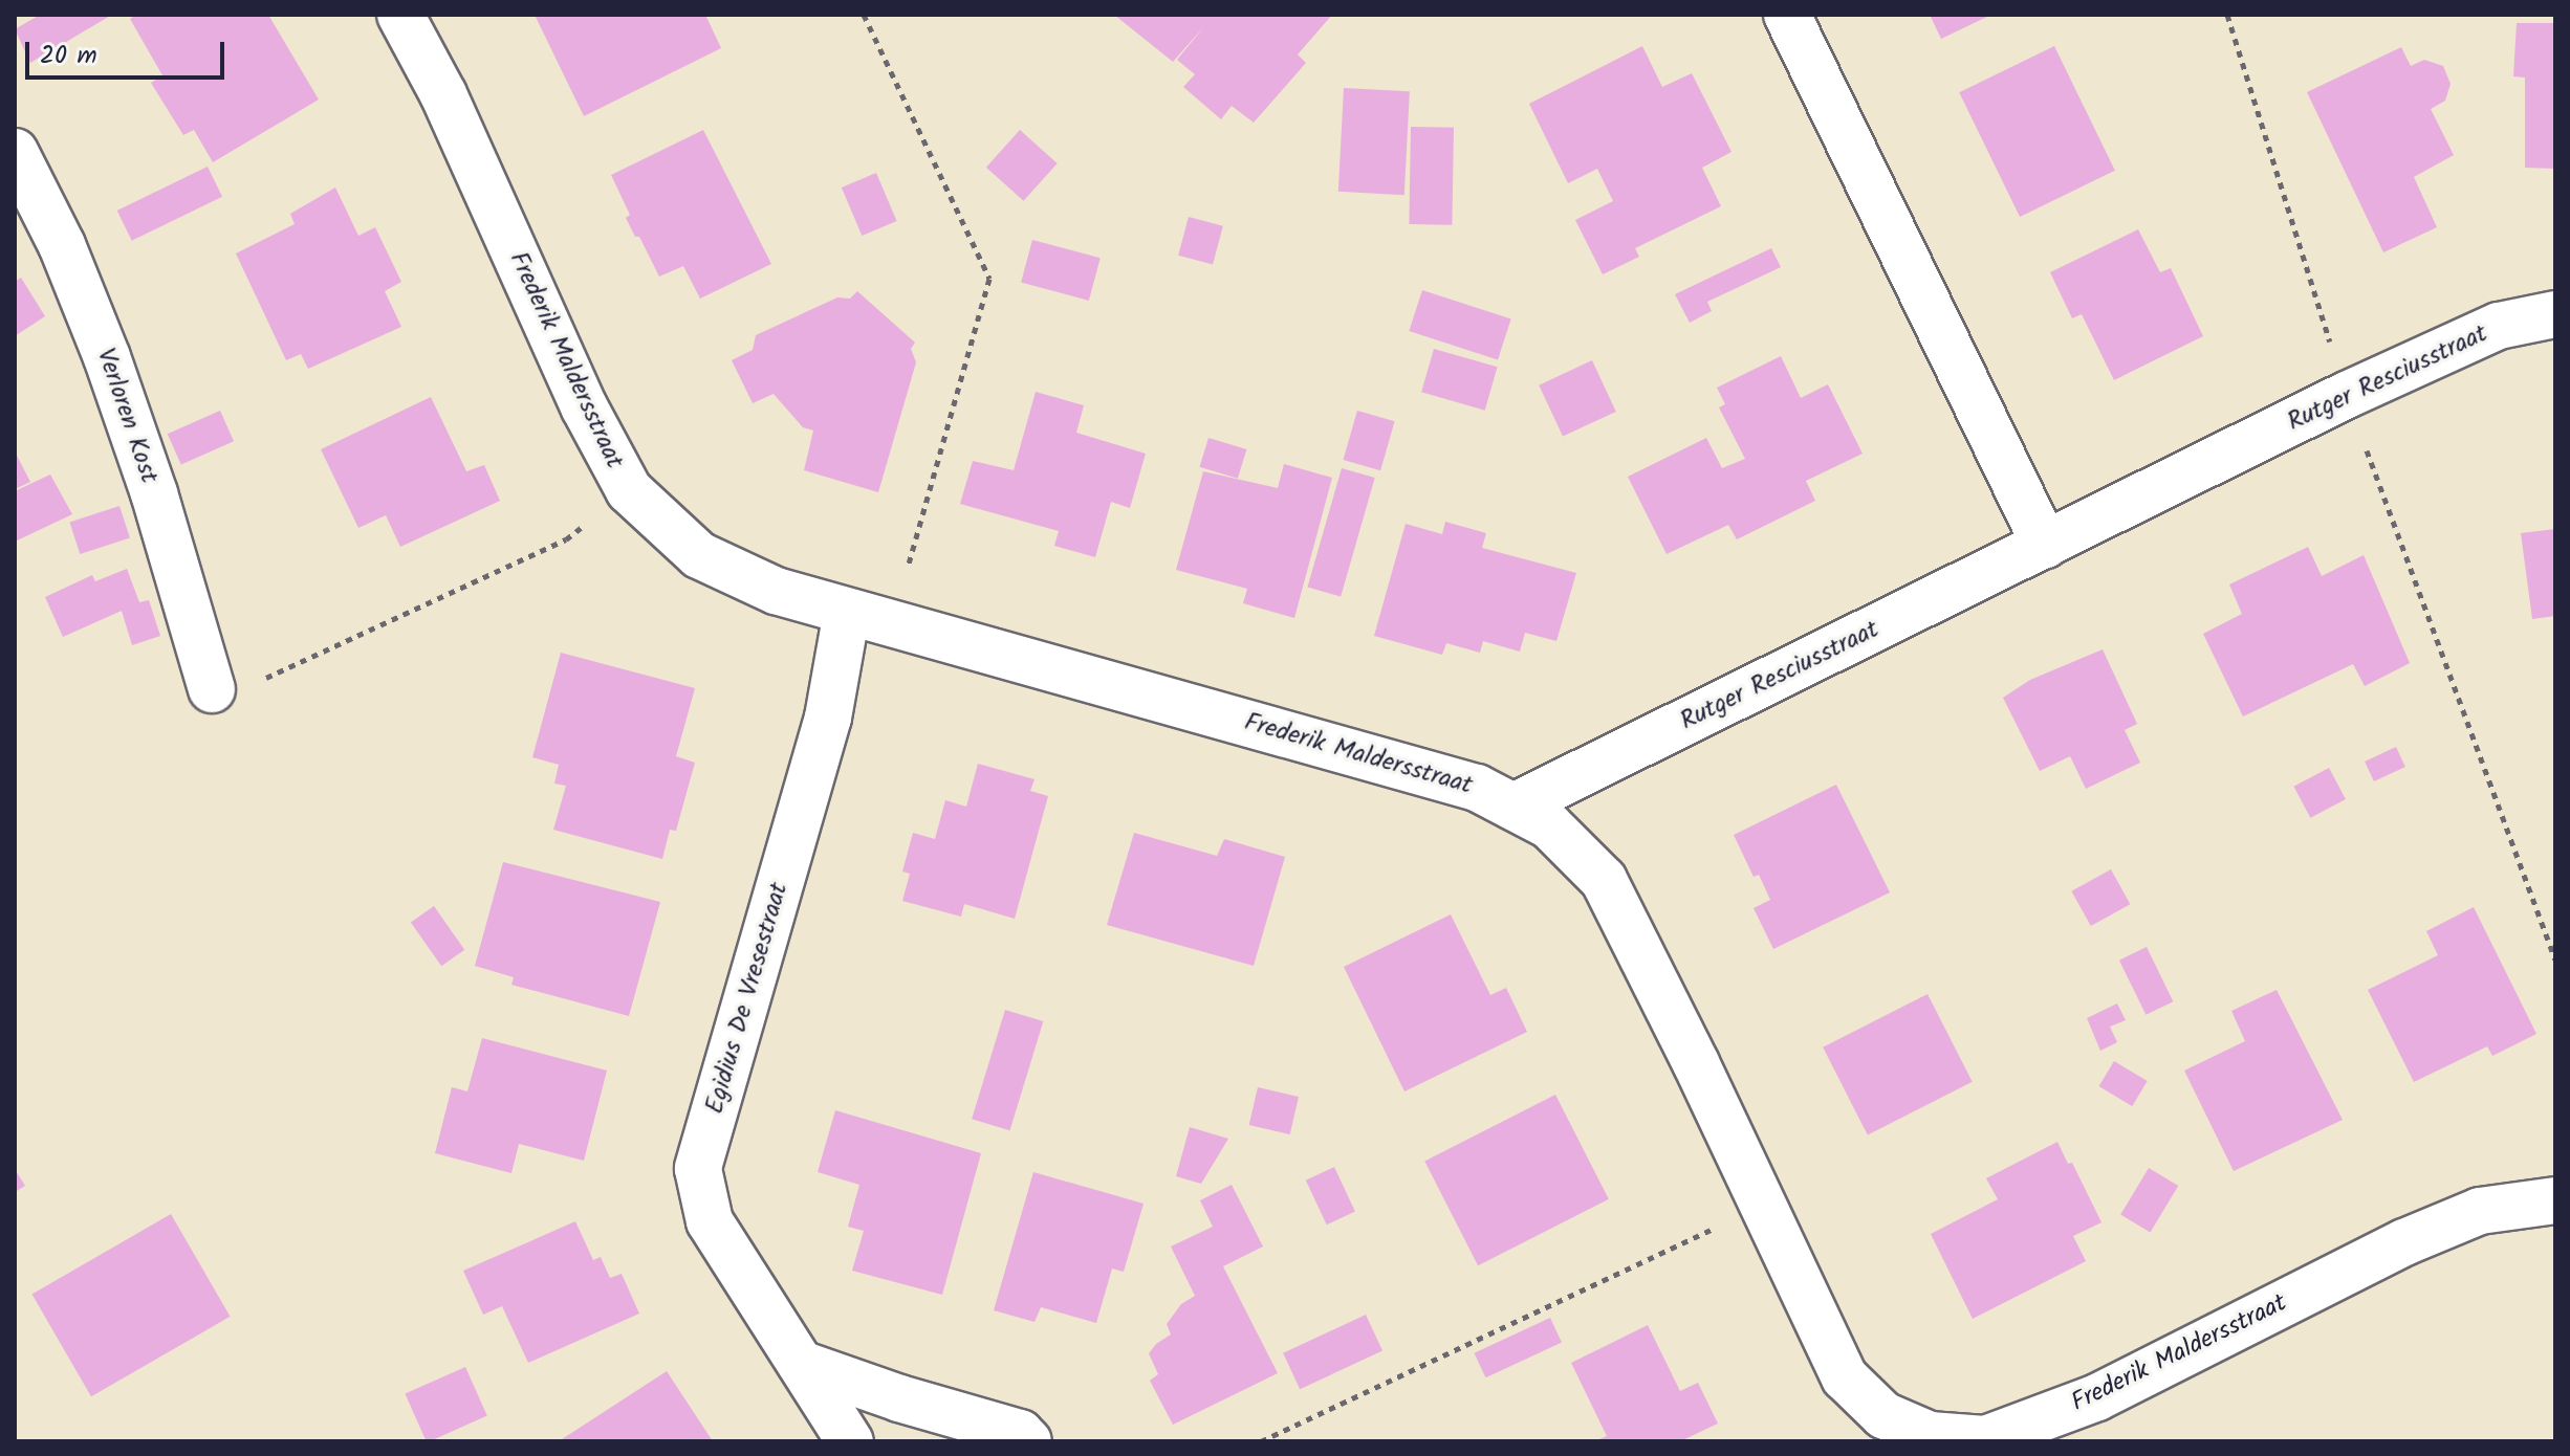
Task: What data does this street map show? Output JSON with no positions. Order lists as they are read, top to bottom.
{
  "streets": {
    "street": [
      "Frederik Maldersstraat",
      "Rutger Resciusstraat",
      "Verloren Kost",
      "Egidius De Vresestraat"
    ]
  },
  "crossings": [
    ["Frederik Maldersstraat", "Rutger Resciusstraat"],
    ["Frederik Maldersstraat", "Egidius De Vresestraat"]
  ],
  "scale_bar": "20 m"
}
